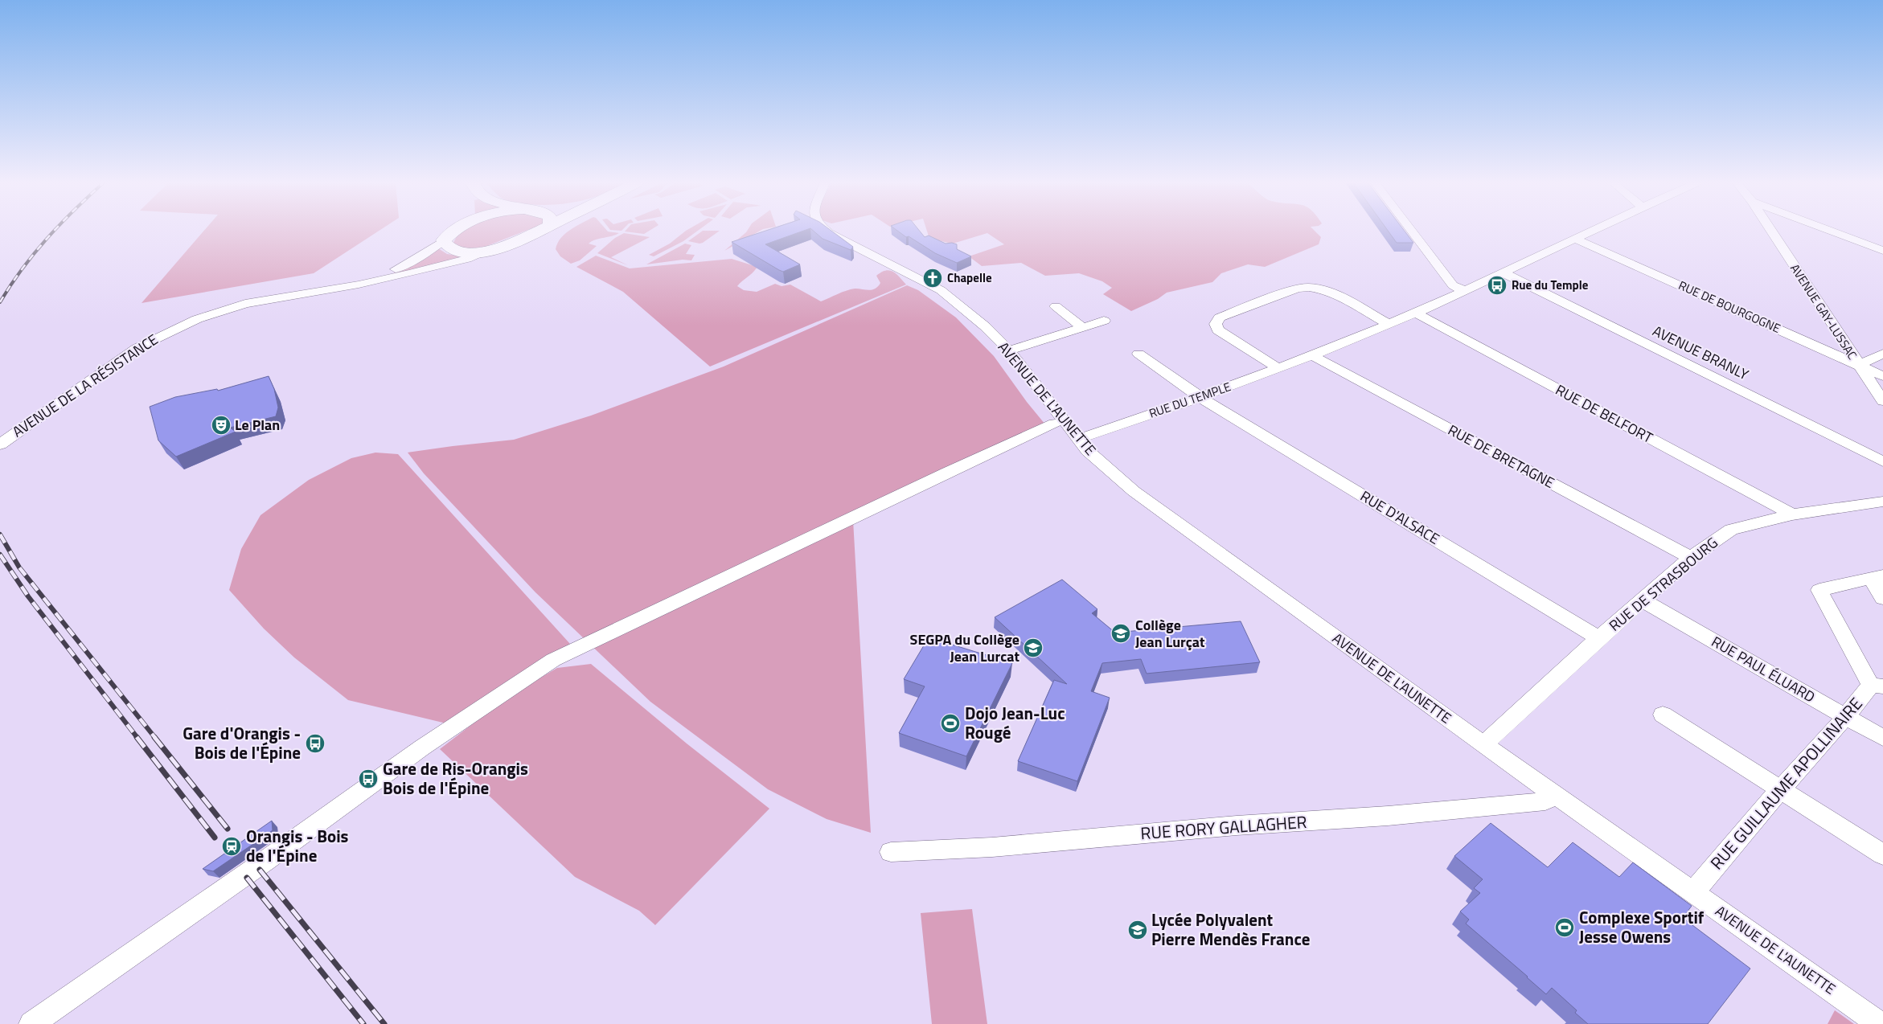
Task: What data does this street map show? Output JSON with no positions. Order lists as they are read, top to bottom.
{
  "streets": {
    "street": [
      "RUE DE BOURGOGNE",
      "AVENUE GAY-LUSSAC",
      "AVENUE BRANLY",
      "AVENUE DE LA RÉSISTANCE",
      "AVENUE DE L'AUNETTE",
      "RUE DU TEMPLE",
      "RUE DE BELFORT",
      "RUE DE BRETAGNE",
      "RUE D'ALSACE",
      "RUE DE STRASBOURG",
      "RUE PAUL ÉLUARD",
      "RUE GUILLAUME APOLLINAIRE",
      "RUE RORY GALLAGHER"
    ]
  },
  "crossings": [
    ["RUE DE BOURGOGNE", "AVENUE GAY-LUSSAC"],
    ["RUE DE BOURGOGNE", "RUE DU TEMPLE"],
    ["AVENUE BRANLY", "RUE DU TEMPLE"],
    ["AVENUE DE L'AUNETTE", "RUE DU TEMPLE"],
    ["AVENUE DE L'AUNETTE", "RUE DE STRASBOURG"],
    ["AVENUE DE L'AUNETTE", "RUE GUILLAUME APOLLINAIRE"],
    ["AVENUE DE L'AUNETTE", "RUE RORY GALLAGHER"],
    ["RUE DU TEMPLE", "RUE DE BELFORT"],
    ["RUE DU TEMPLE", "RUE DE BRETAGNE"],
    ["RUE DU TEMPLE", "RUE D'ALSACE"],
    ["RUE DE BELFORT", "RUE DE STRASBOURG"],
    ["RUE DE BRETAGNE", "RUE DE STRASBOURG"],
    ["RUE D'ALSACE", "RUE DE STRASBOURG"],
    ["RUE DE STRASBOURG", "RUE PAUL ÉLUARD"],
    ["RUE PAUL ÉLUARD", "RUE GUILLAUME APOLLINAIRE"]
  ],
  "places": {
    "church": ["Chapelle"],
    "bus stop": ["Rue du Temple", "Gare d'Orangis - Bois de l'Épine", "Gare de Ris-Orangis Bois de l'Épine"],
    "theatre": ["Le Plan"],
    "school or university": ["Collège Jean Lurçat", "SEGPA du Collège Jean Lurcat", "Lycée Polyvalent Pierre Mendès France"],
    "sports": ["Dojo Jean-Luc Rougé", "Complexe Sportif Jesse Owens"],
    "station": ["Orangis - Bois de l'Épine"]
  }
}
